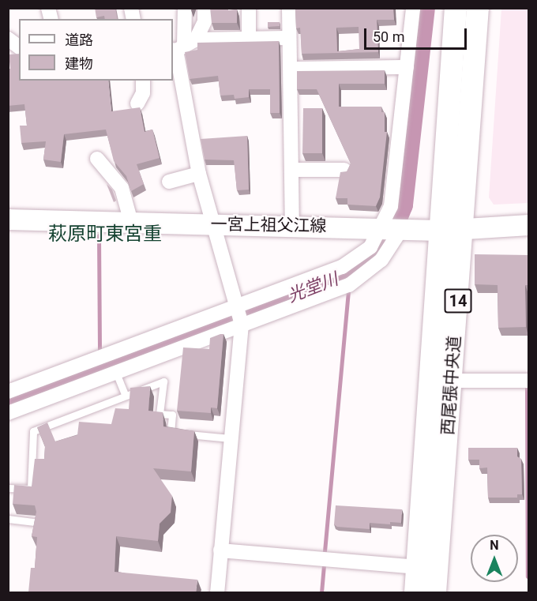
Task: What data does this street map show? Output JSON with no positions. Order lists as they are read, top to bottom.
{
  "streets": {
    "main road": ["一宮上祖父江線", "14", "西尾張中央道"]
  },
  "crossings": [
    ["一宮上祖父江線", "西尾張中央道"]
  ],
  "districts": ["萩原町東宮重"],
  "water": ["光堂川"],
  "legend": ["道路", "建物"],
  "scale_bar": "50 m",
  "north": "top"
}
